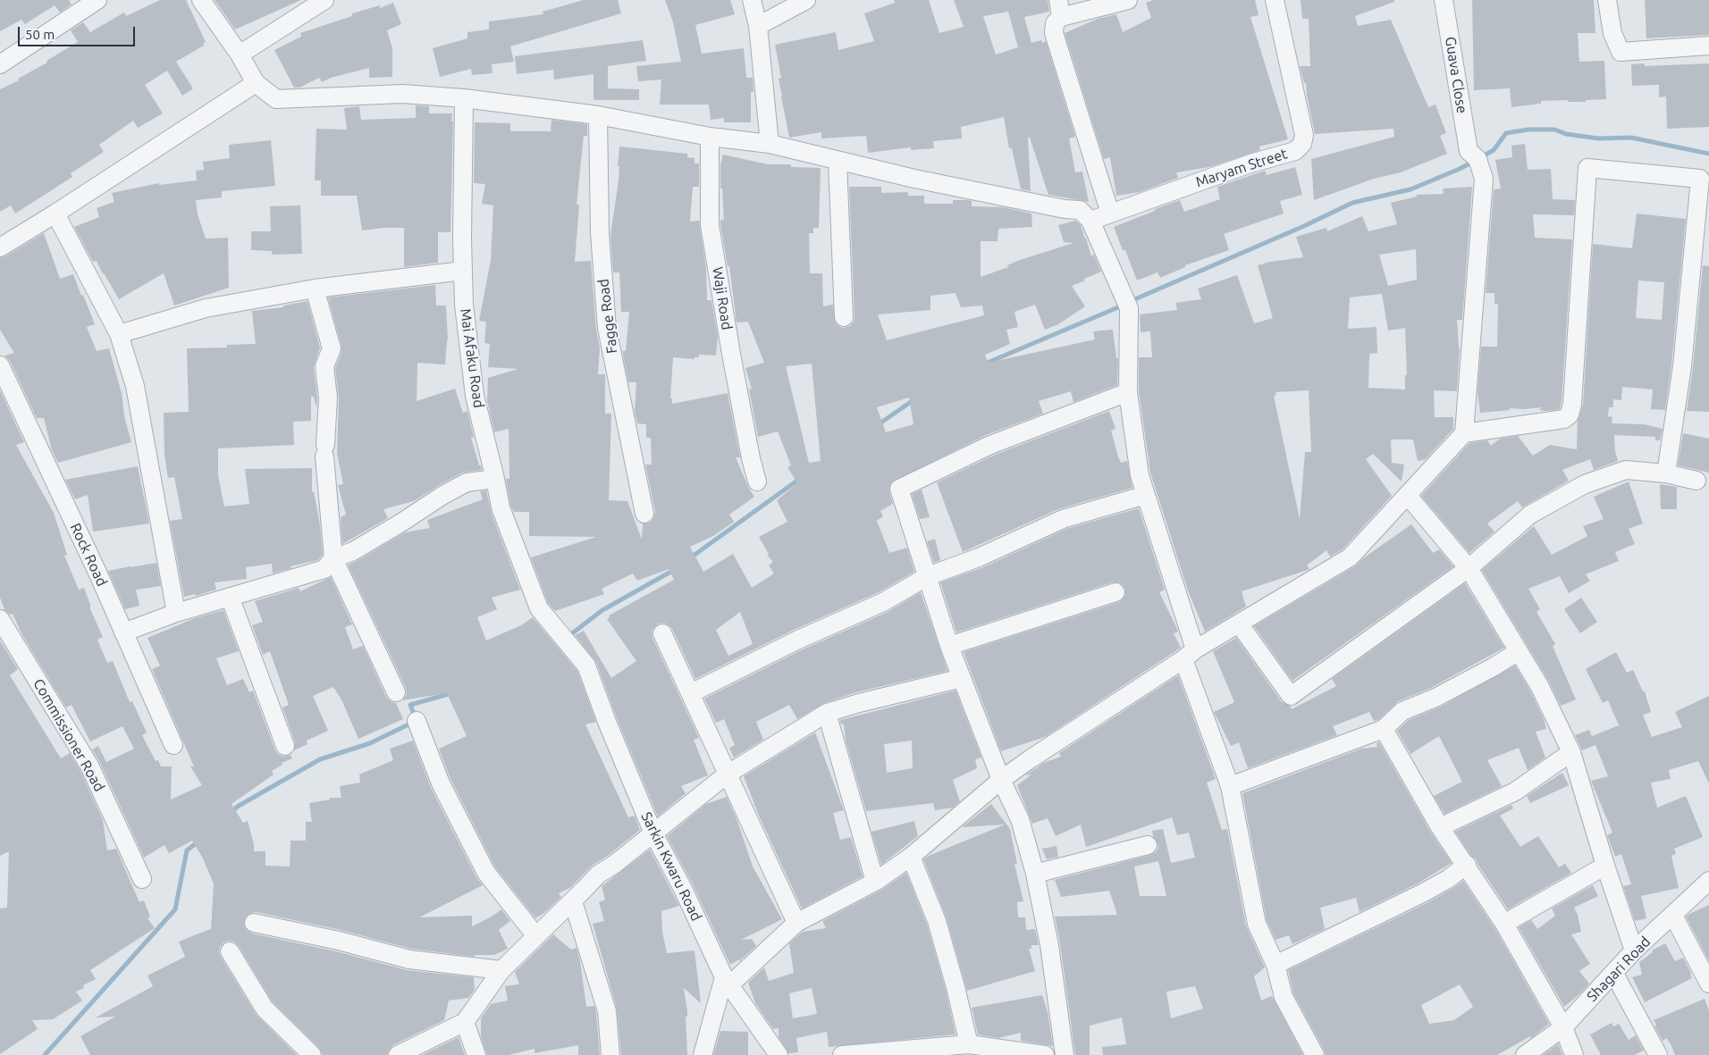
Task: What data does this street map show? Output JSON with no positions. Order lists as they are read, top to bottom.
{
  "streets": {
    "street": [
      "Guava Close",
      "Maryam Street",
      "Waji Road",
      "Fagge Road",
      "Mai Afaku Road",
      "Rock Road",
      "Commissioner Road",
      "Sarkin Kwaru Road",
      "Shagari Road"
    ]
  },
  "crossings": [
    ["Mai Afaku Road", "Sarkin Kwaru Road"]
  ],
  "scale_bar": "50 m"
}
